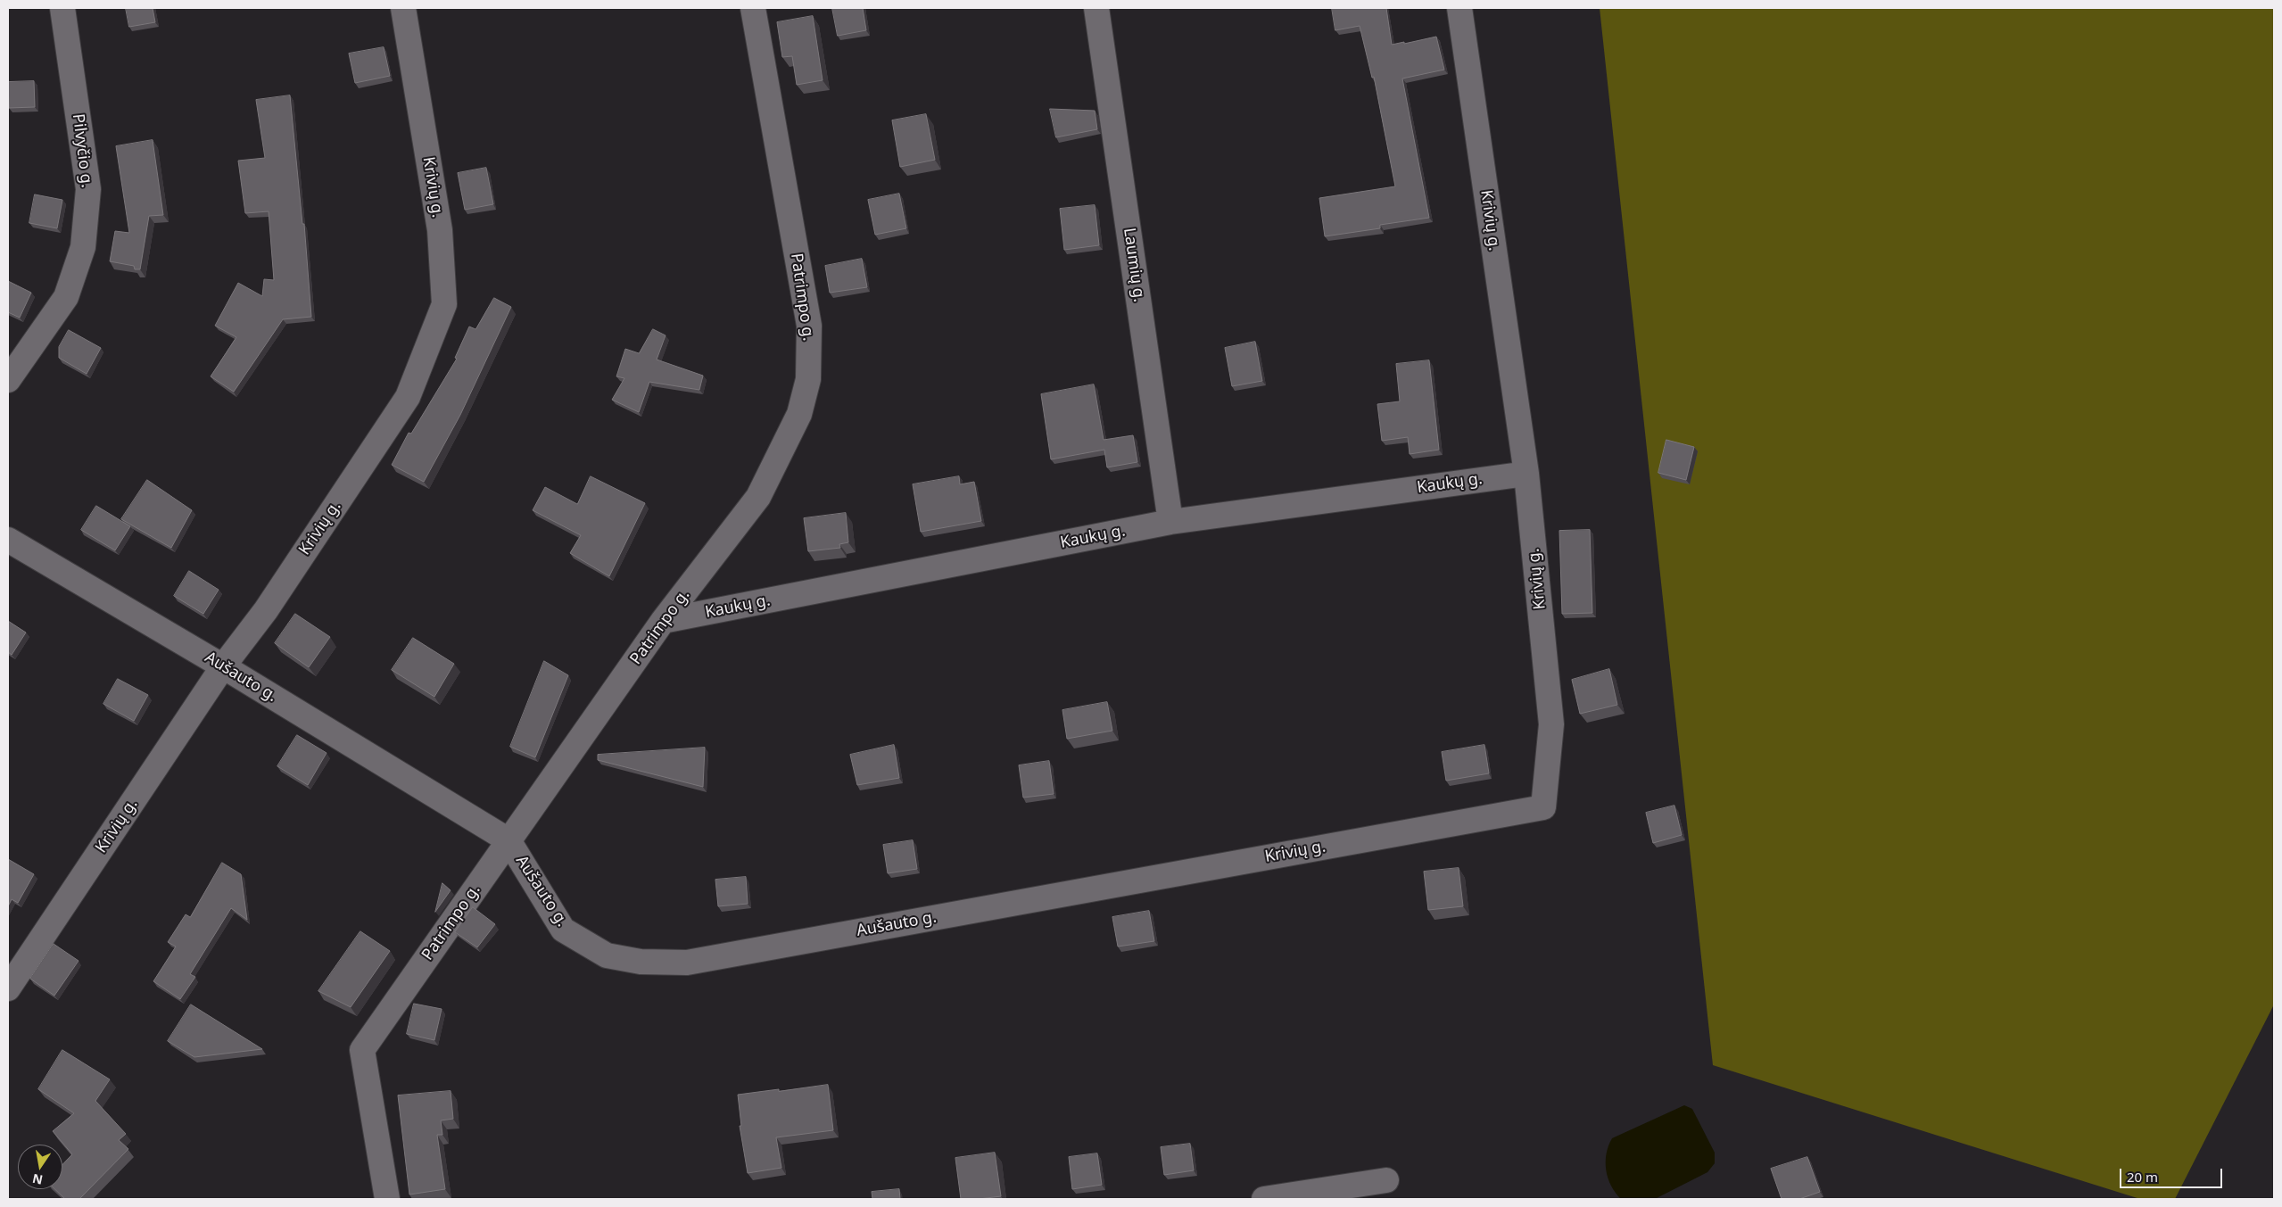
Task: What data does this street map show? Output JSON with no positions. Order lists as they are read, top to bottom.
{
  "streets": {
    "street": [
      "Pilvyčio g.",
      "Krivių g.",
      "Laumių g.",
      "Patrimpo g.",
      "Kaukų g.",
      "Aušauto g."
    ]
  },
  "crossings": [
    ["Krivių g.", "Kaukų g."],
    ["Krivių g.", "Aušauto g."],
    ["Laumių g.", "Kaukų g."],
    ["Patrimpo g.", "Kaukų g."],
    ["Patrimpo g.", "Aušauto g."]
  ],
  "scale_bar": "20 m",
  "north": "bottom"
}
